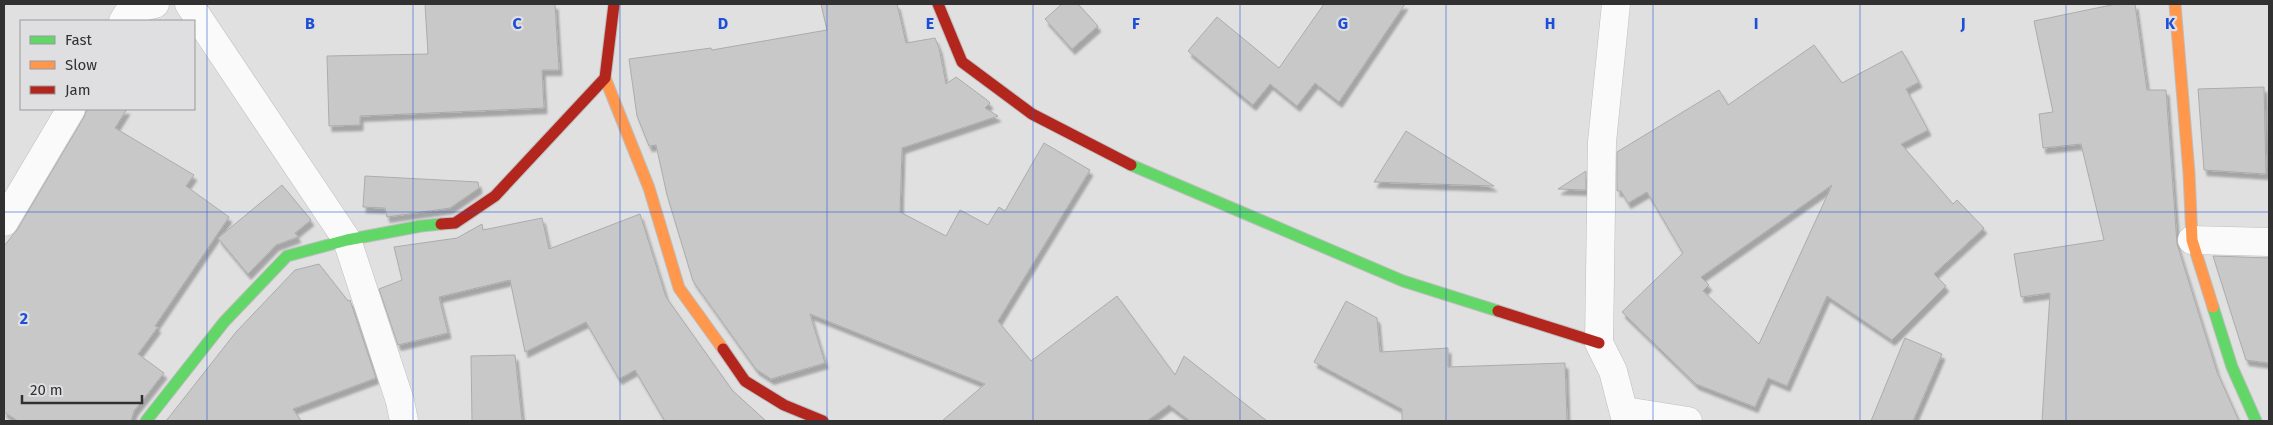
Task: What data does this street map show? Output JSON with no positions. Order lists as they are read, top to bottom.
{
  "legend": ["Fast", "Slow", "Jam"],
  "scale_bar": "20 m",
  "grid": {
    "columns": [
      "B",
      "C",
      "D",
      "E",
      "F",
      "G",
      "H",
      "I",
      "J",
      "K"
    ],
    "rows": ["2"]
  }
}
